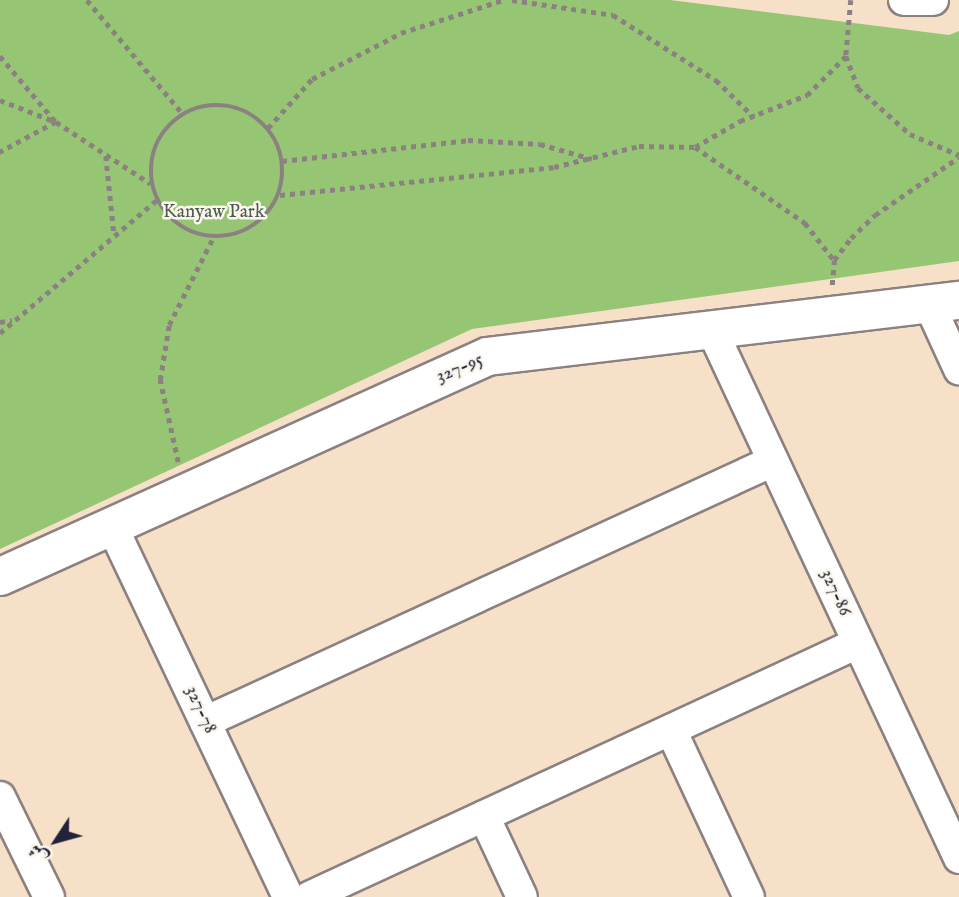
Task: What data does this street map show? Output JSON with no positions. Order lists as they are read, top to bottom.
{
  "streets": {
    "street": ["327-95", "327-86", "327-78"]
  },
  "crossings": [
    ["327-95", "327-86"],
    ["327-95", "327-78"]
  ],
  "parks": ["Kanyaw Park"],
  "north": "bottom left"
}
